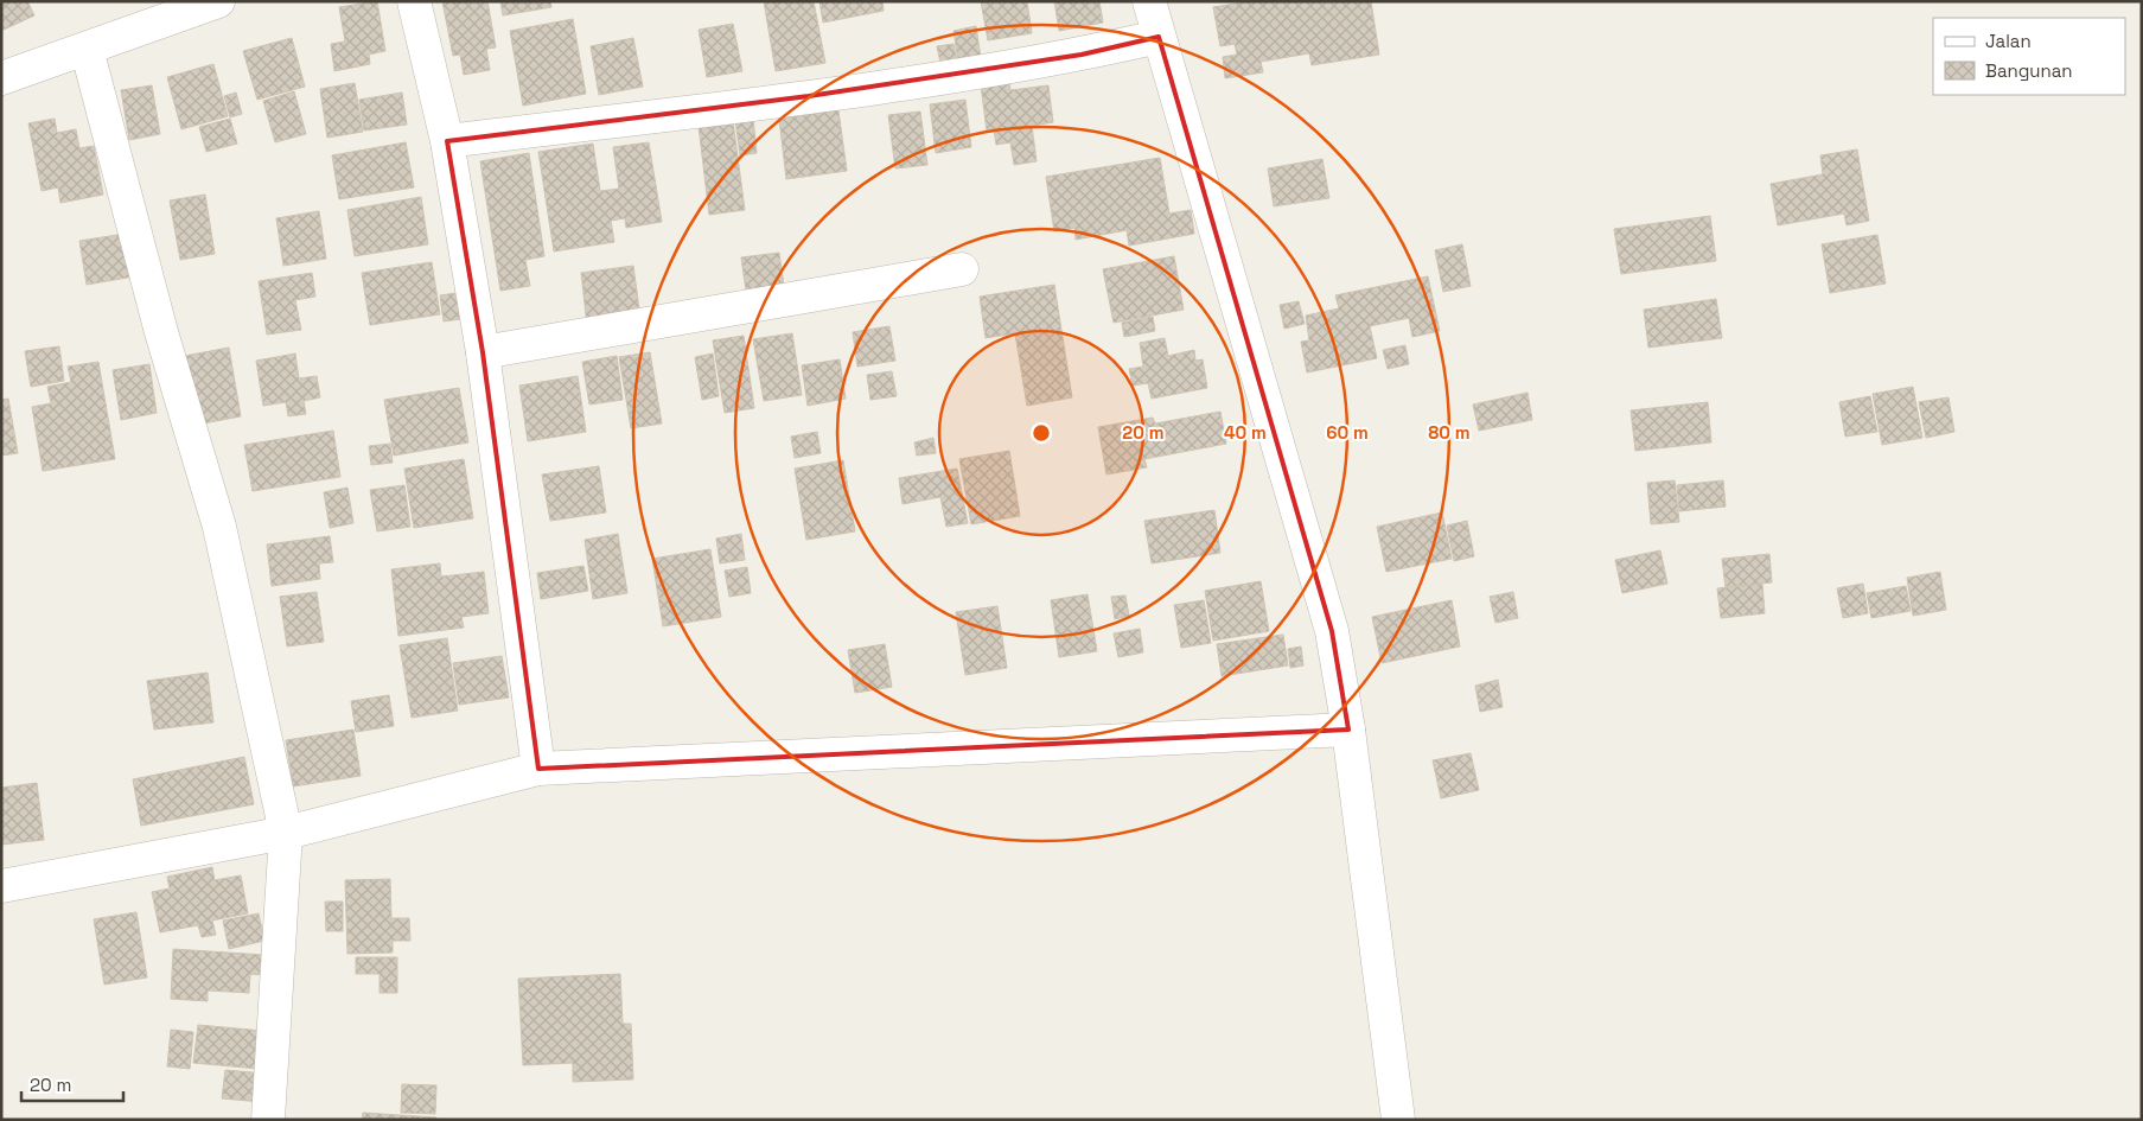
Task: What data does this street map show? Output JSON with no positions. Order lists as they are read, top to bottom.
{
  "legend": ["Jalan", "Bangunan"],
  "scale_bar": "20 m",
  "rings": [
    "20 m",
    "40 m",
    "60 m",
    "80 m"
  ]
}
